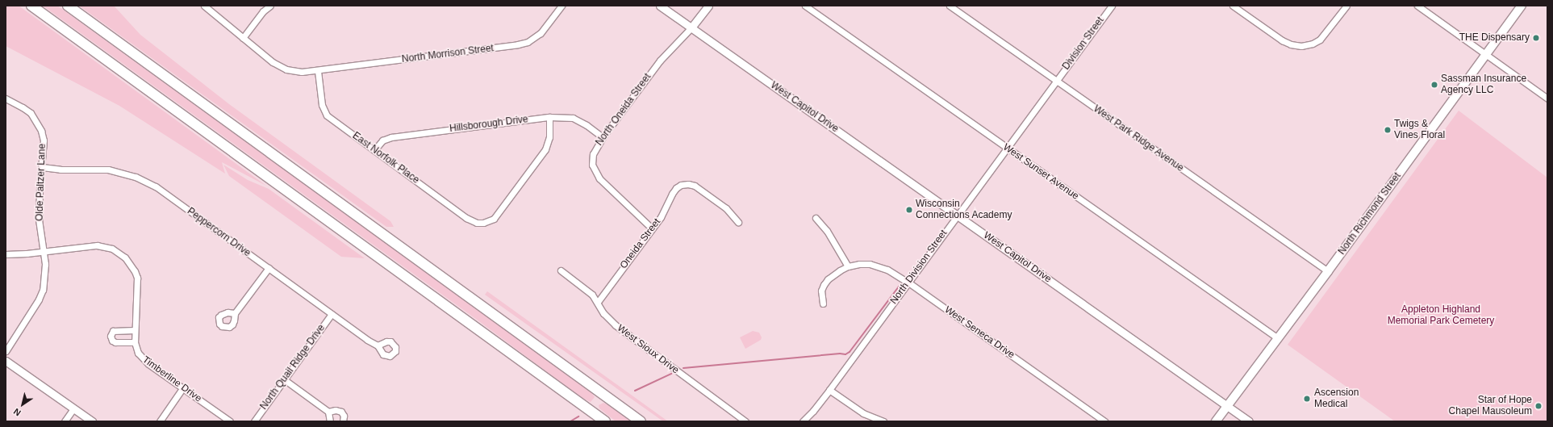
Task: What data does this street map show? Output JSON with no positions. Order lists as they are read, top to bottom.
{
  "streets": {
    "main road": ["North Richmond Street"],
    "street": [
      "Division Street",
      "North Morrison Street",
      "West Capitol Drive",
      "North Oneida Street",
      "Hillsborough Drive",
      "West Park Ridge Avenue",
      "East Norfolk Place",
      "West Sunset Avenue",
      "Olde Paltzer Lane",
      "Peppercorn Drive",
      "Oneida Street",
      "North Division Street",
      "West Seneca Drive",
      "West Sioux Drive",
      "North Quail Ridge Drive",
      "Timberline Drive"
    ]
  },
  "crossings": [
    ["Division Street", "West Park Ridge Avenue"],
    ["Division Street", "North Division Street"],
    ["North Morrison Street", "East Norfolk Place"],
    ["West Capitol Drive", "North Oneida Street"],
    ["West Capitol Drive", "North Richmond Street"],
    ["West Capitol Drive", "North Division Street"],
    ["North Oneida Street", "Hillsborough Drive"],
    ["North Oneida Street", "Oneida Street"],
    ["Hillsborough Drive", "East Norfolk Place"],
    ["West Park Ridge Avenue", "North Richmond Street"],
    ["West Park Ridge Avenue", "North Division Street"],
    ["West Sunset Avenue", "North Richmond Street"],
    ["West Sunset Avenue", "North Division Street"],
    ["Olde Paltzer Lane", "Peppercorn Drive"],
    ["Olde Paltzer Lane", "Timberline Drive"],
    ["Peppercorn Drive", "North Quail Ridge Drive"],
    ["Oneida Street", "West Sioux Drive"],
    ["North Division Street", "West Seneca Drive"]
  ],
  "parks": ["Appleton Highland Memorial Park Cemetery"],
  "places": [
    "THE Dispensary",
    "Sassman Insurance Agency LLC",
    "Twigs & Vines Floral",
    "Wisconsin Connections Academy",
    "Ascension Medical",
    "Star of Hope Chapel Mausoleum"
  ],
  "north": "bottom left"
}
